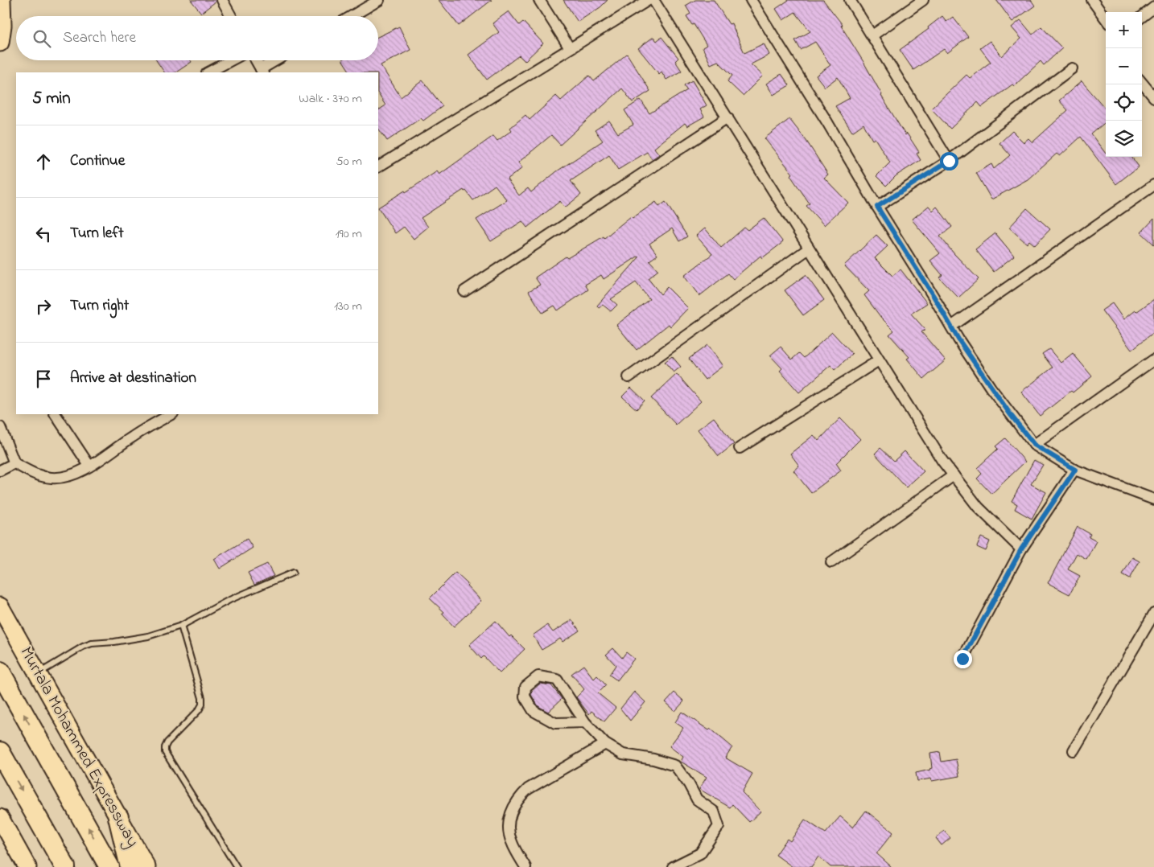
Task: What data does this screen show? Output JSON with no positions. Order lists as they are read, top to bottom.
{
  "streets": {
    "highway": ["Murtala Mohammed Expressway"]
  },
  "page": {
    "map_buttons": ["+", "−"],
    "search": "Search here",
    "heading": ["5 min", "Walk · 370 m"],
    "list": [
      ["Continue", "50 m"],
      ["Turn left", "190 m"],
      ["Turn right", "130 m"],
      "Arrive at destination"
    ]
  }
}
